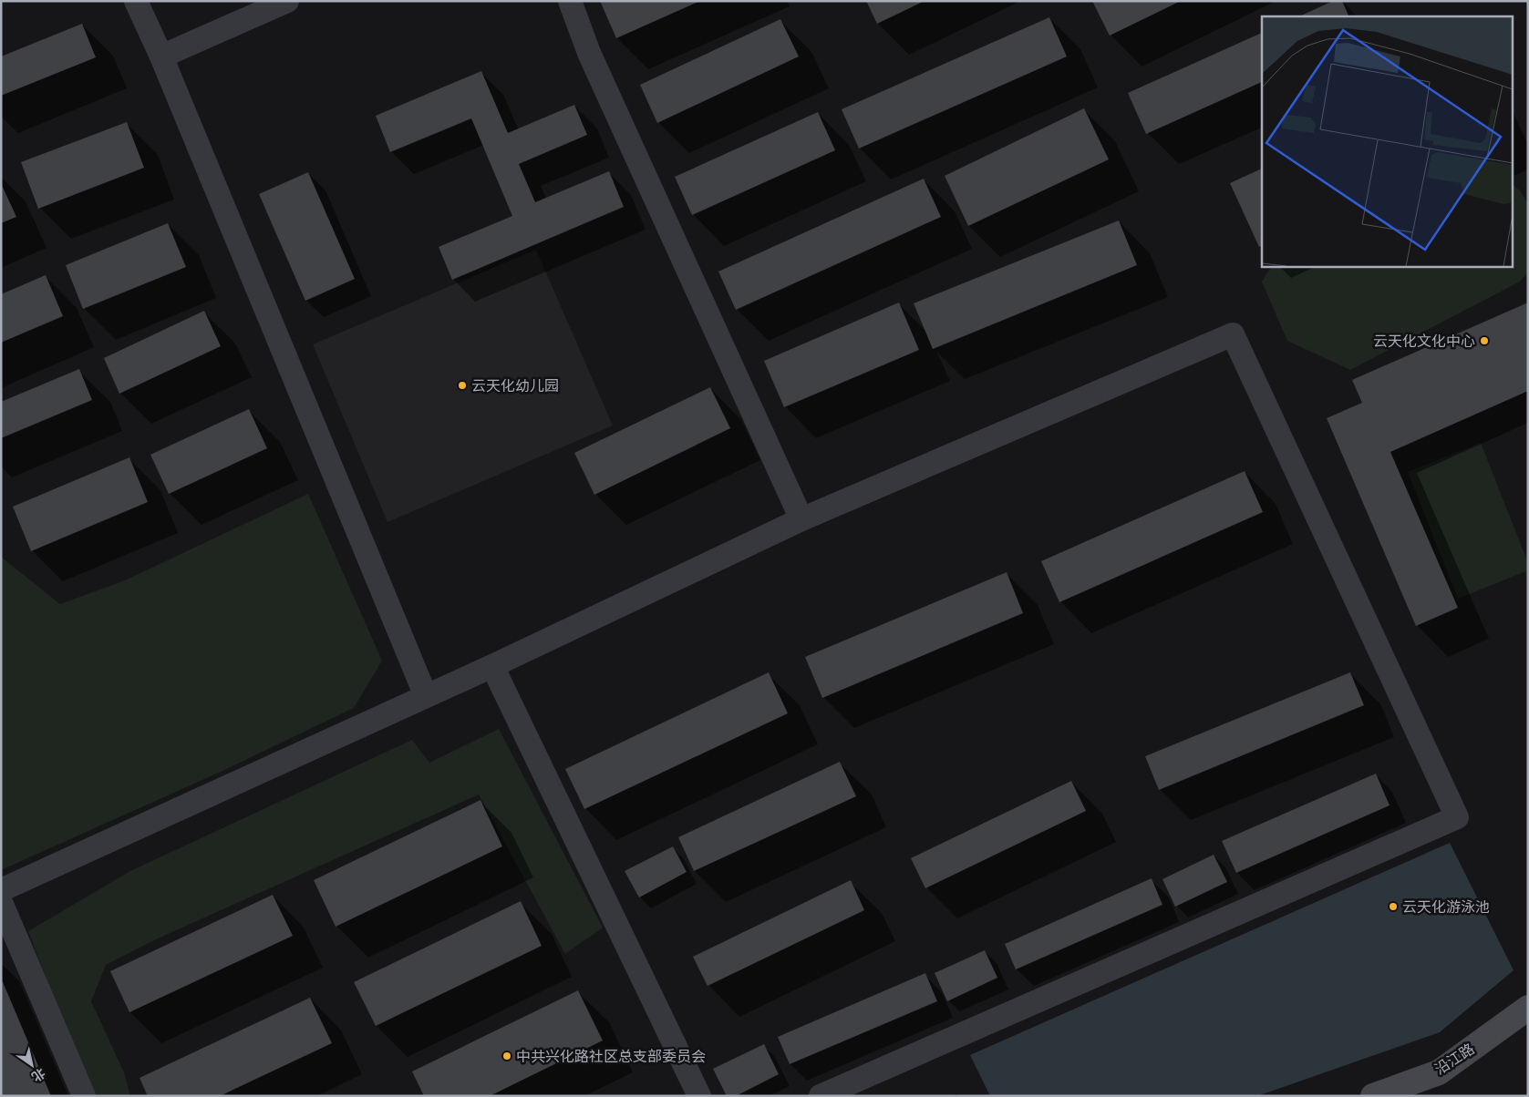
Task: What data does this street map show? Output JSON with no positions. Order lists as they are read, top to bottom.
{
  "streets": {
    "main road": ["沿江路"]
  },
  "places": [
    "云天化文化中心",
    "云天化幼儿园",
    "云天化游泳池",
    "中共兴化路社区总支部委员会"
  ],
  "north": "bottom right"
}
